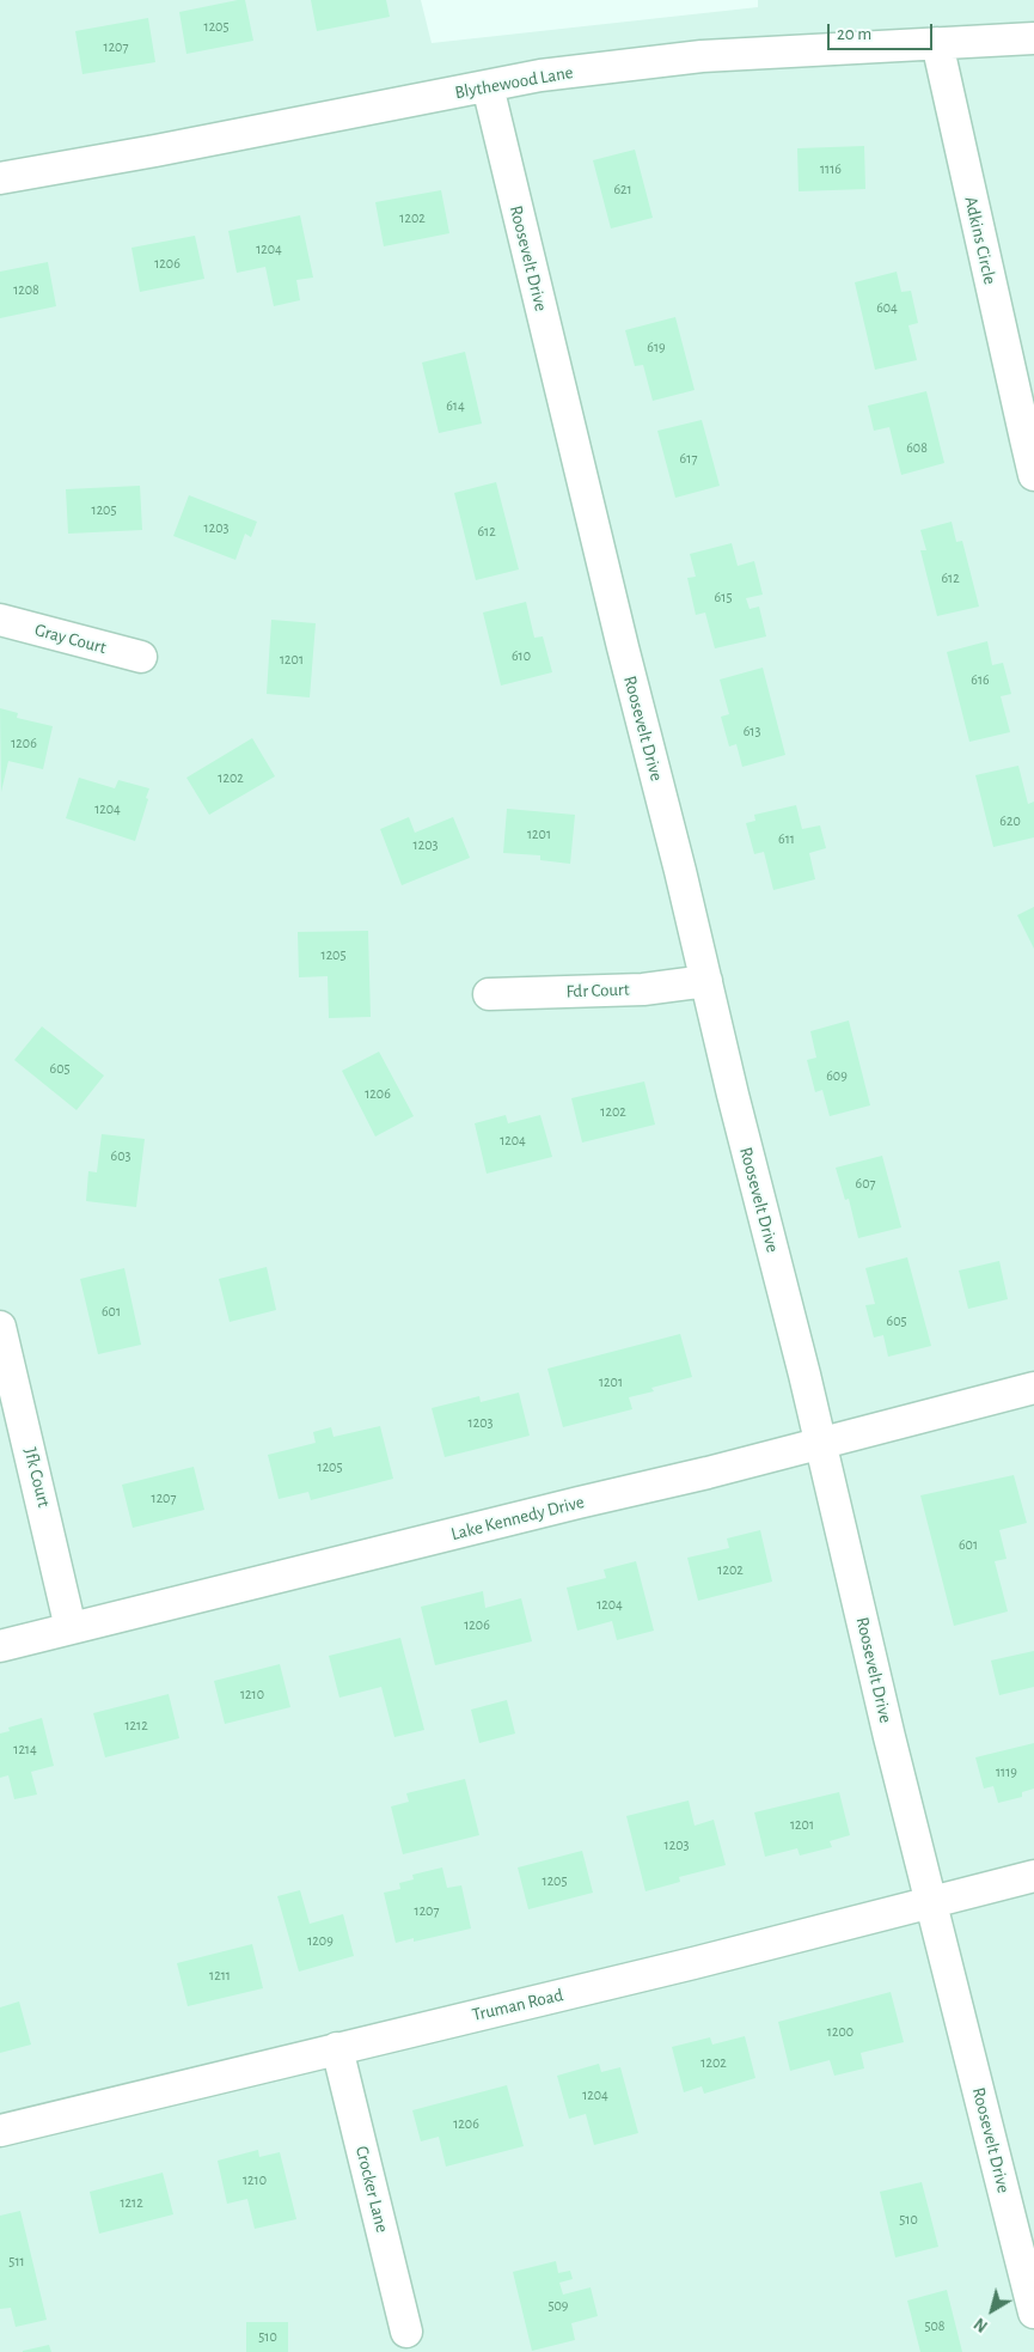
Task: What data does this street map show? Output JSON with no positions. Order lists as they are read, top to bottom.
{
  "streets": {
    "street": [
      "Blythewood Lane",
      "Adkins Circle",
      "Roosevelt Drive",
      "Gray Court",
      "Fdr Court",
      "Jfk Court",
      "Lake Kennedy Drive",
      "Truman Road",
      "Crocker Lane"
    ]
  },
  "crossings": [
    ["Blythewood Lane", "Adkins Circle"],
    ["Blythewood Lane", "Roosevelt Drive"],
    ["Roosevelt Drive", "Fdr Court"],
    ["Roosevelt Drive", "Lake Kennedy Drive"],
    ["Roosevelt Drive", "Truman Road"],
    ["Jfk Court", "Lake Kennedy Drive"],
    ["Truman Road", "Crocker Lane"]
  ],
  "house_numbers": [
    "1205",
    "1207",
    "1116",
    "621",
    "1202",
    "1204",
    "1206",
    "1208",
    "604",
    "619",
    "614",
    "608",
    "617",
    "1205",
    "1203",
    "612",
    "612",
    "615",
    "610",
    "1201",
    "616",
    "613",
    "1206",
    "1202",
    "1204",
    "620",
    "1201",
    "611",
    "1203",
    "1205",
    "605",
    "609",
    "1206",
    "1202",
    "1204",
    "603",
    "607",
    "601",
    "605",
    "1201",
    "1203",
    "1205",
    "1207",
    "601",
    "1202",
    "1204",
    "1206",
    "1210",
    "1212",
    "1214",
    "1119",
    "1201",
    "1203",
    "1205",
    "1207",
    "1209",
    "1211",
    "1200",
    "1202",
    "1204",
    "1206",
    "1210",
    "1212",
    "510",
    "511",
    "509",
    "508",
    "510"
  ],
  "scale_bar": "20 m",
  "north": "bottom left"
}
